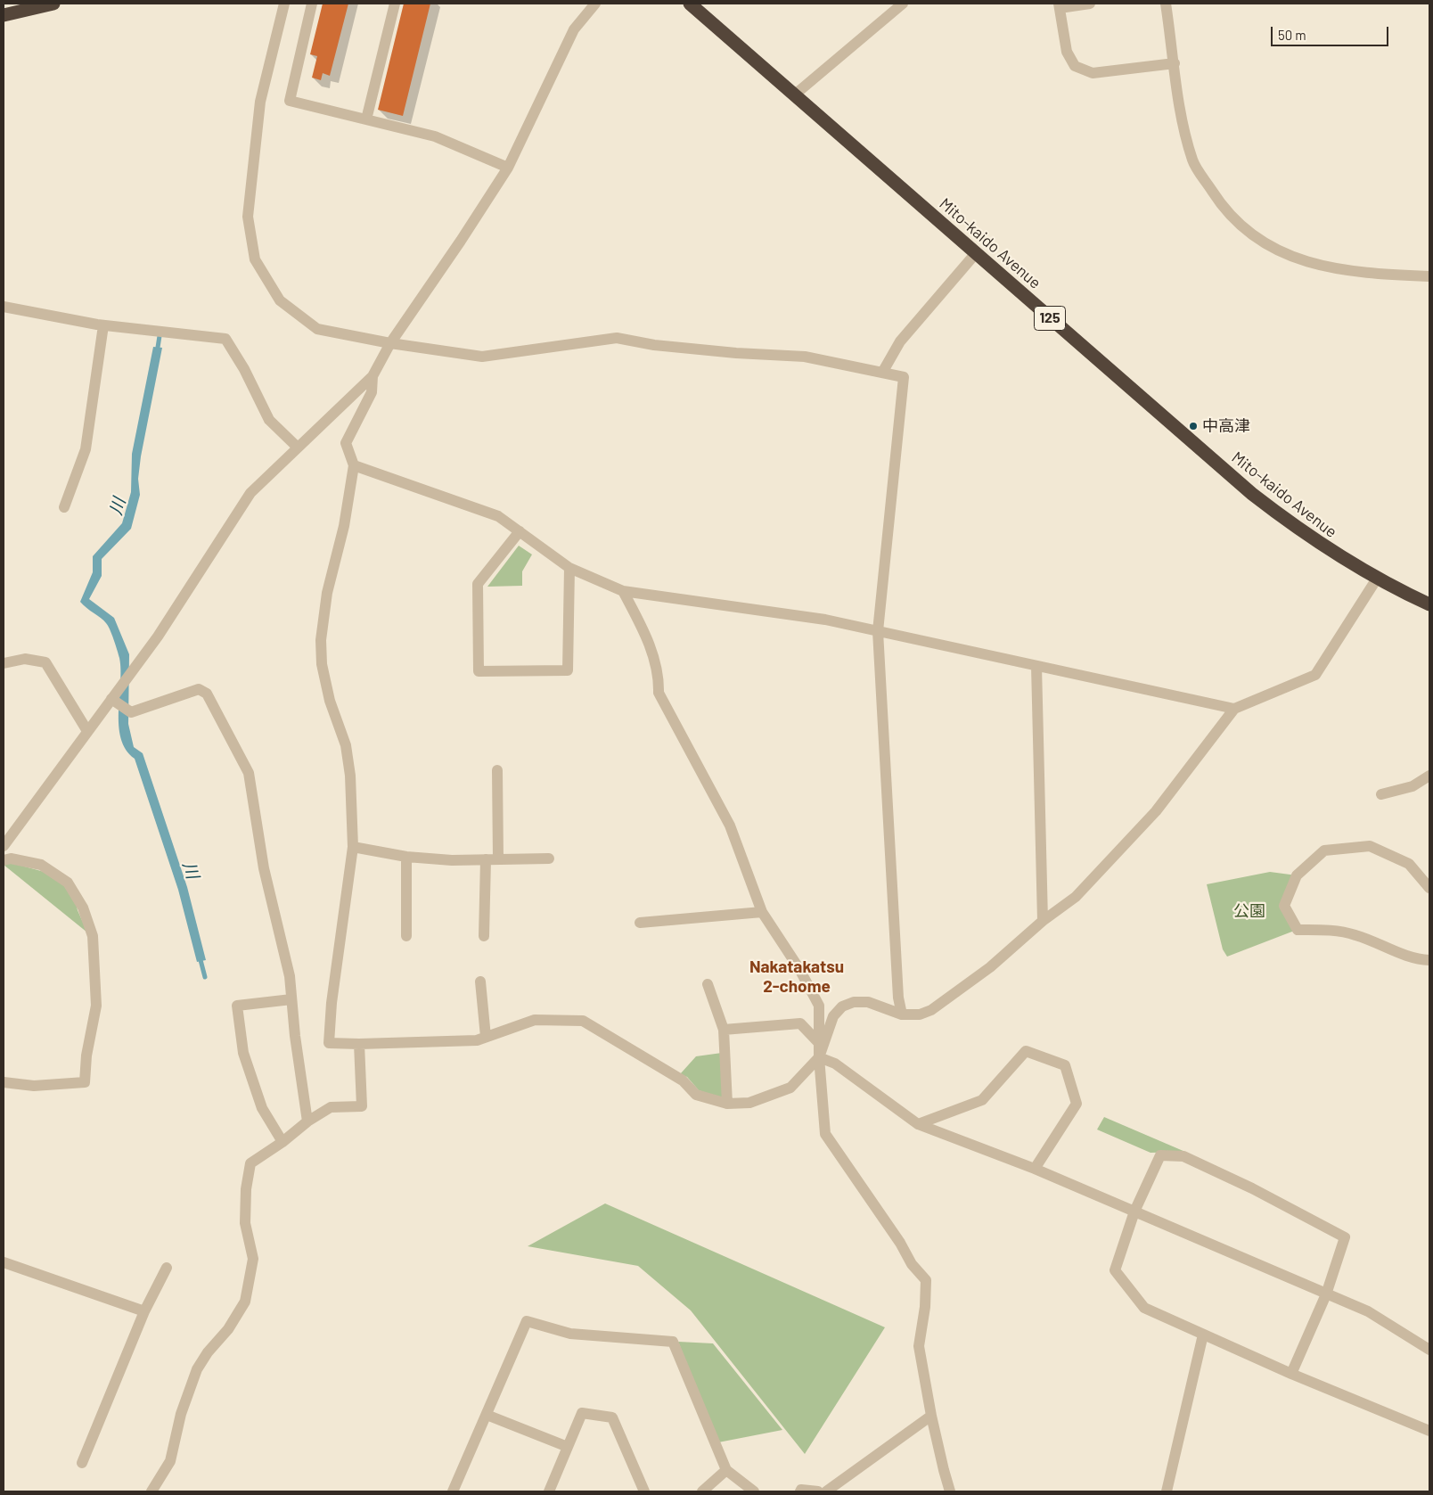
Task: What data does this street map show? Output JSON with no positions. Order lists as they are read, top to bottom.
{
  "streets": {
    "highway": ["Mito-kaido Avenue", "125"]
  },
  "districts": ["Nakatakatsu 2-chome"],
  "water": ["川"],
  "parks": ["公園"],
  "places": ["中高津"],
  "scale_bar": "50 m"
}
